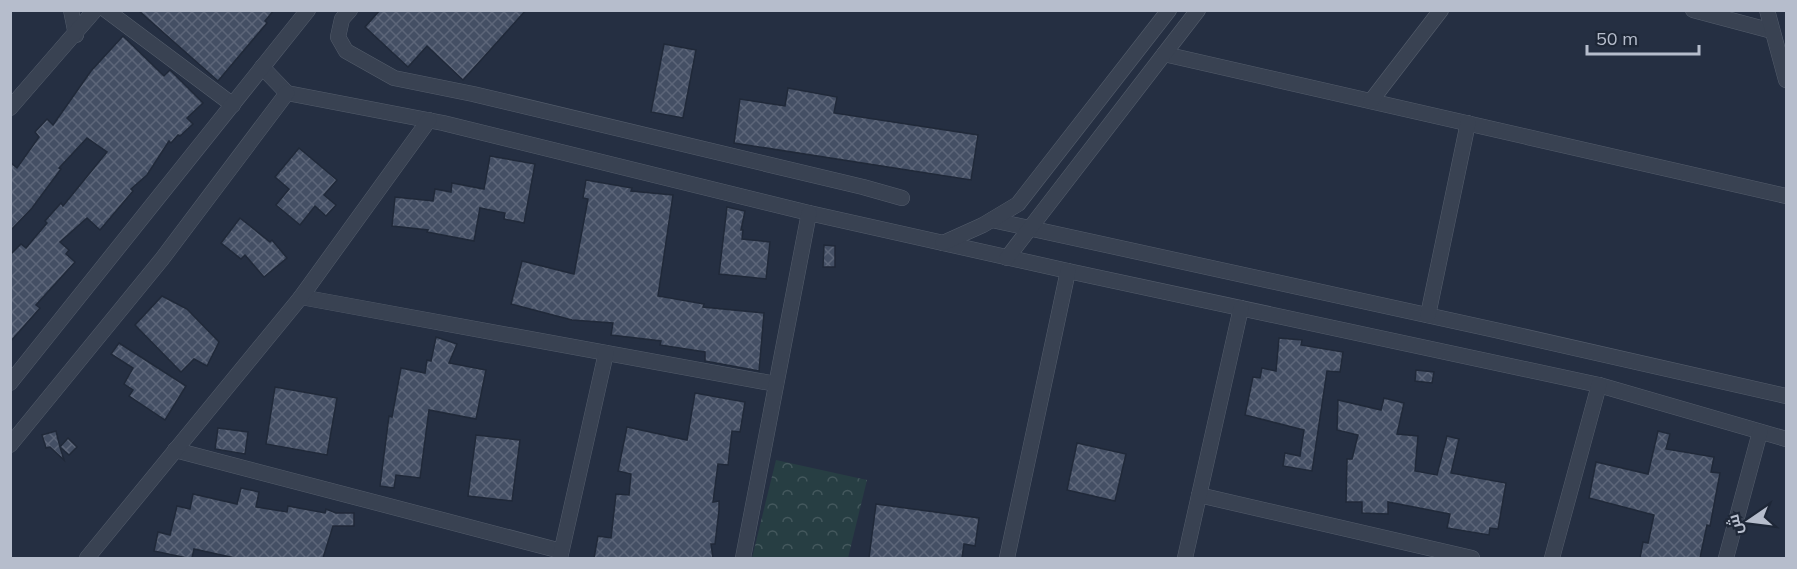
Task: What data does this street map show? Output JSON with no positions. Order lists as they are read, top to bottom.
{
  "scale_bar": "50 m",
  "north": "left"
}
